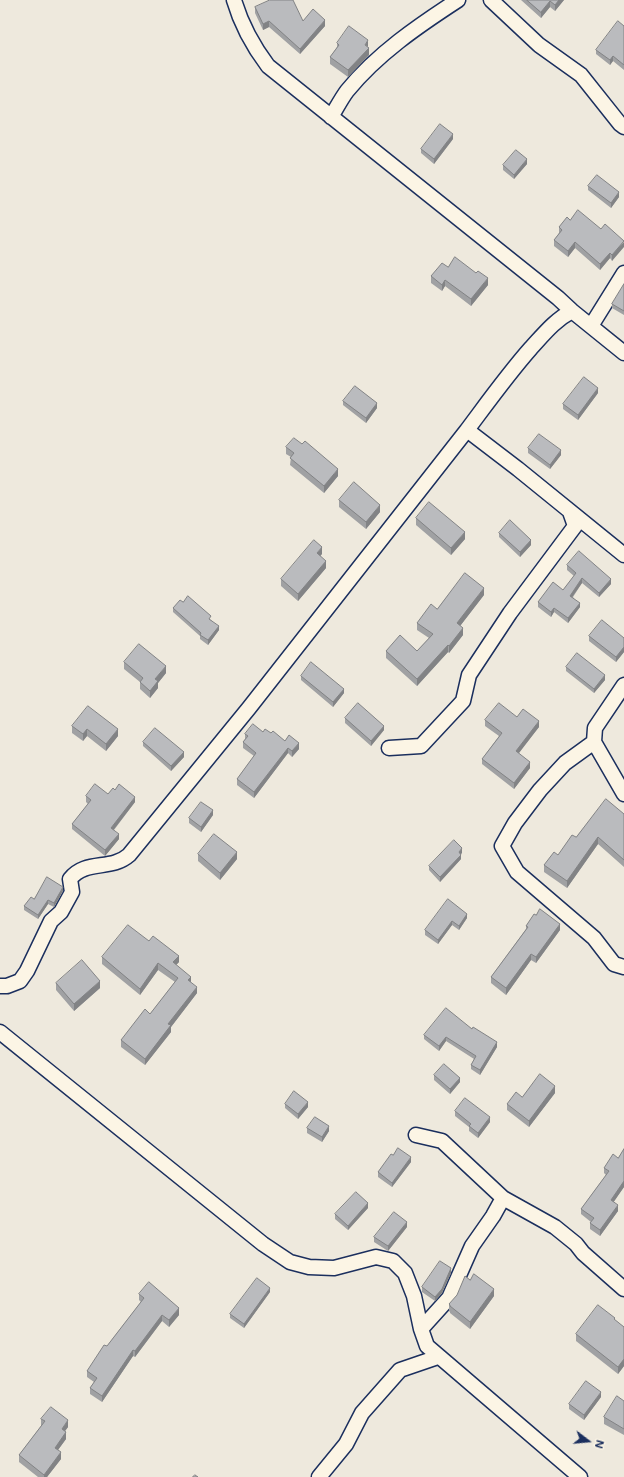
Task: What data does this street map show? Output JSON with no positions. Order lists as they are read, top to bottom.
{
  "north": "right"
}
